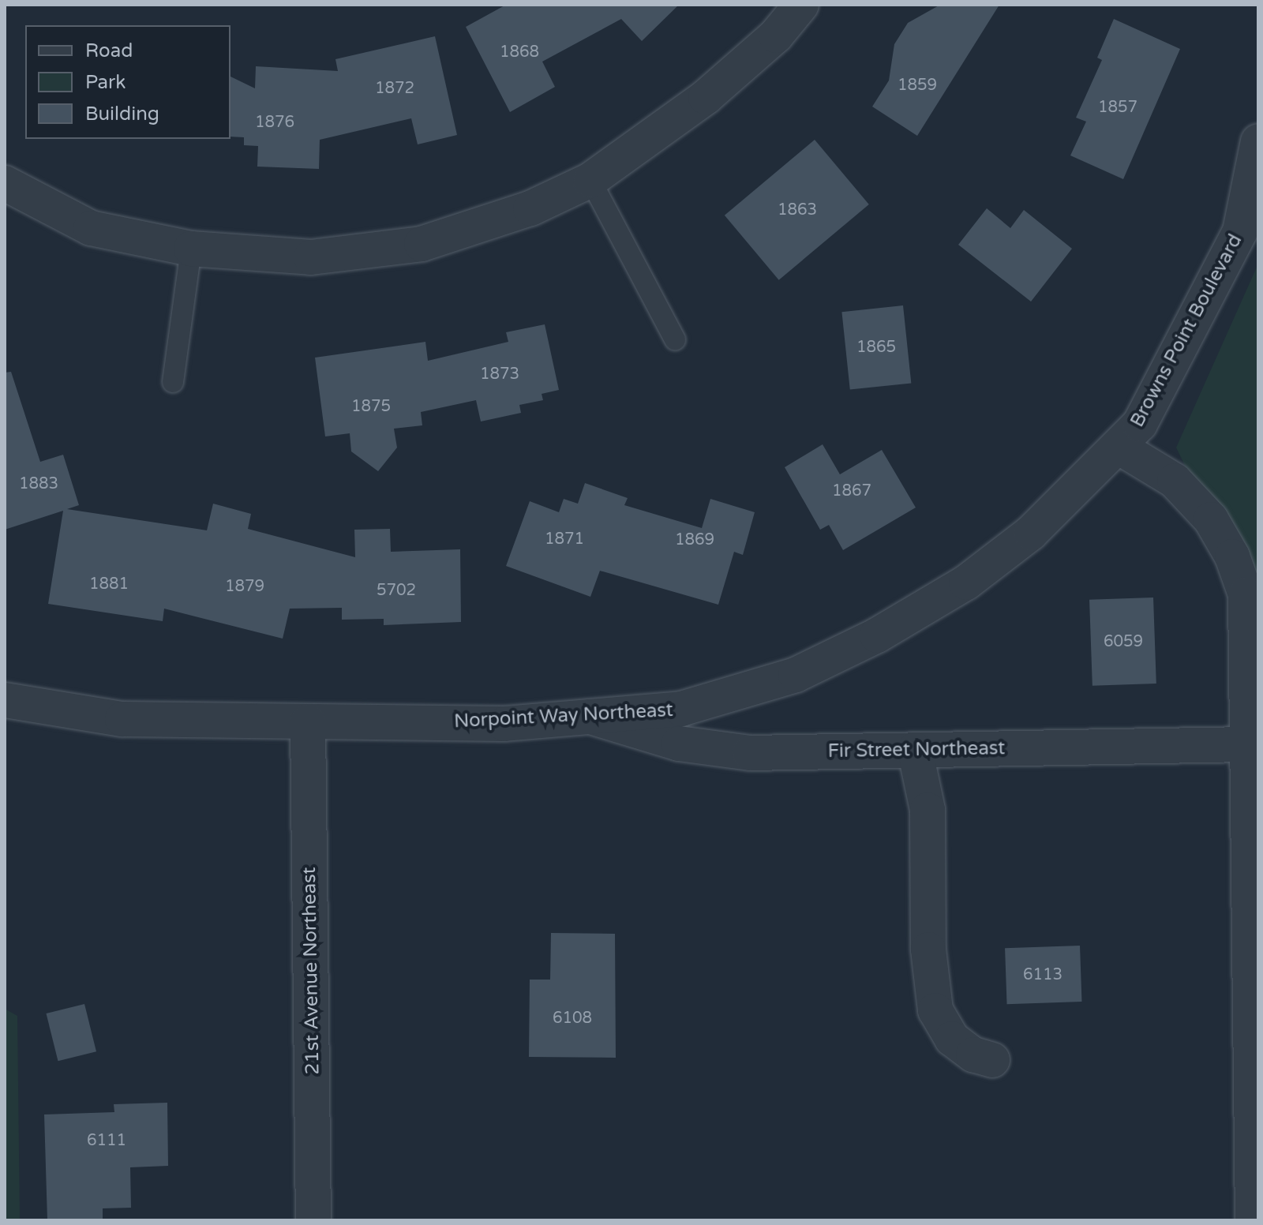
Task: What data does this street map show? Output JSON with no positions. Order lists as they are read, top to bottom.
{
  "streets": {
    "street": [
      "Browns Point Boulevard",
      "Norpoint Way Northeast",
      "Fir Street Northeast",
      "21st Avenue Northeast"
    ]
  },
  "crossings": [
    ["Browns Point Boulevard", "Norpoint Way Northeast"],
    ["Browns Point Boulevard", "Fir Street Northeast"],
    ["Norpoint Way Northeast", "Fir Street Northeast"],
    ["Norpoint Way Northeast", "21st Avenue Northeast"]
  ],
  "house_numbers": [
    "1868",
    "1859",
    "1872",
    "1857",
    "1876",
    "1863",
    "1865",
    "1873",
    "1875",
    "1883",
    "1867",
    "1871",
    "1869",
    "1881",
    "1879",
    "5702",
    "6059",
    "6113",
    "6108",
    "6111"
  ],
  "legend": ["Road", "Park", "Building"]
}
